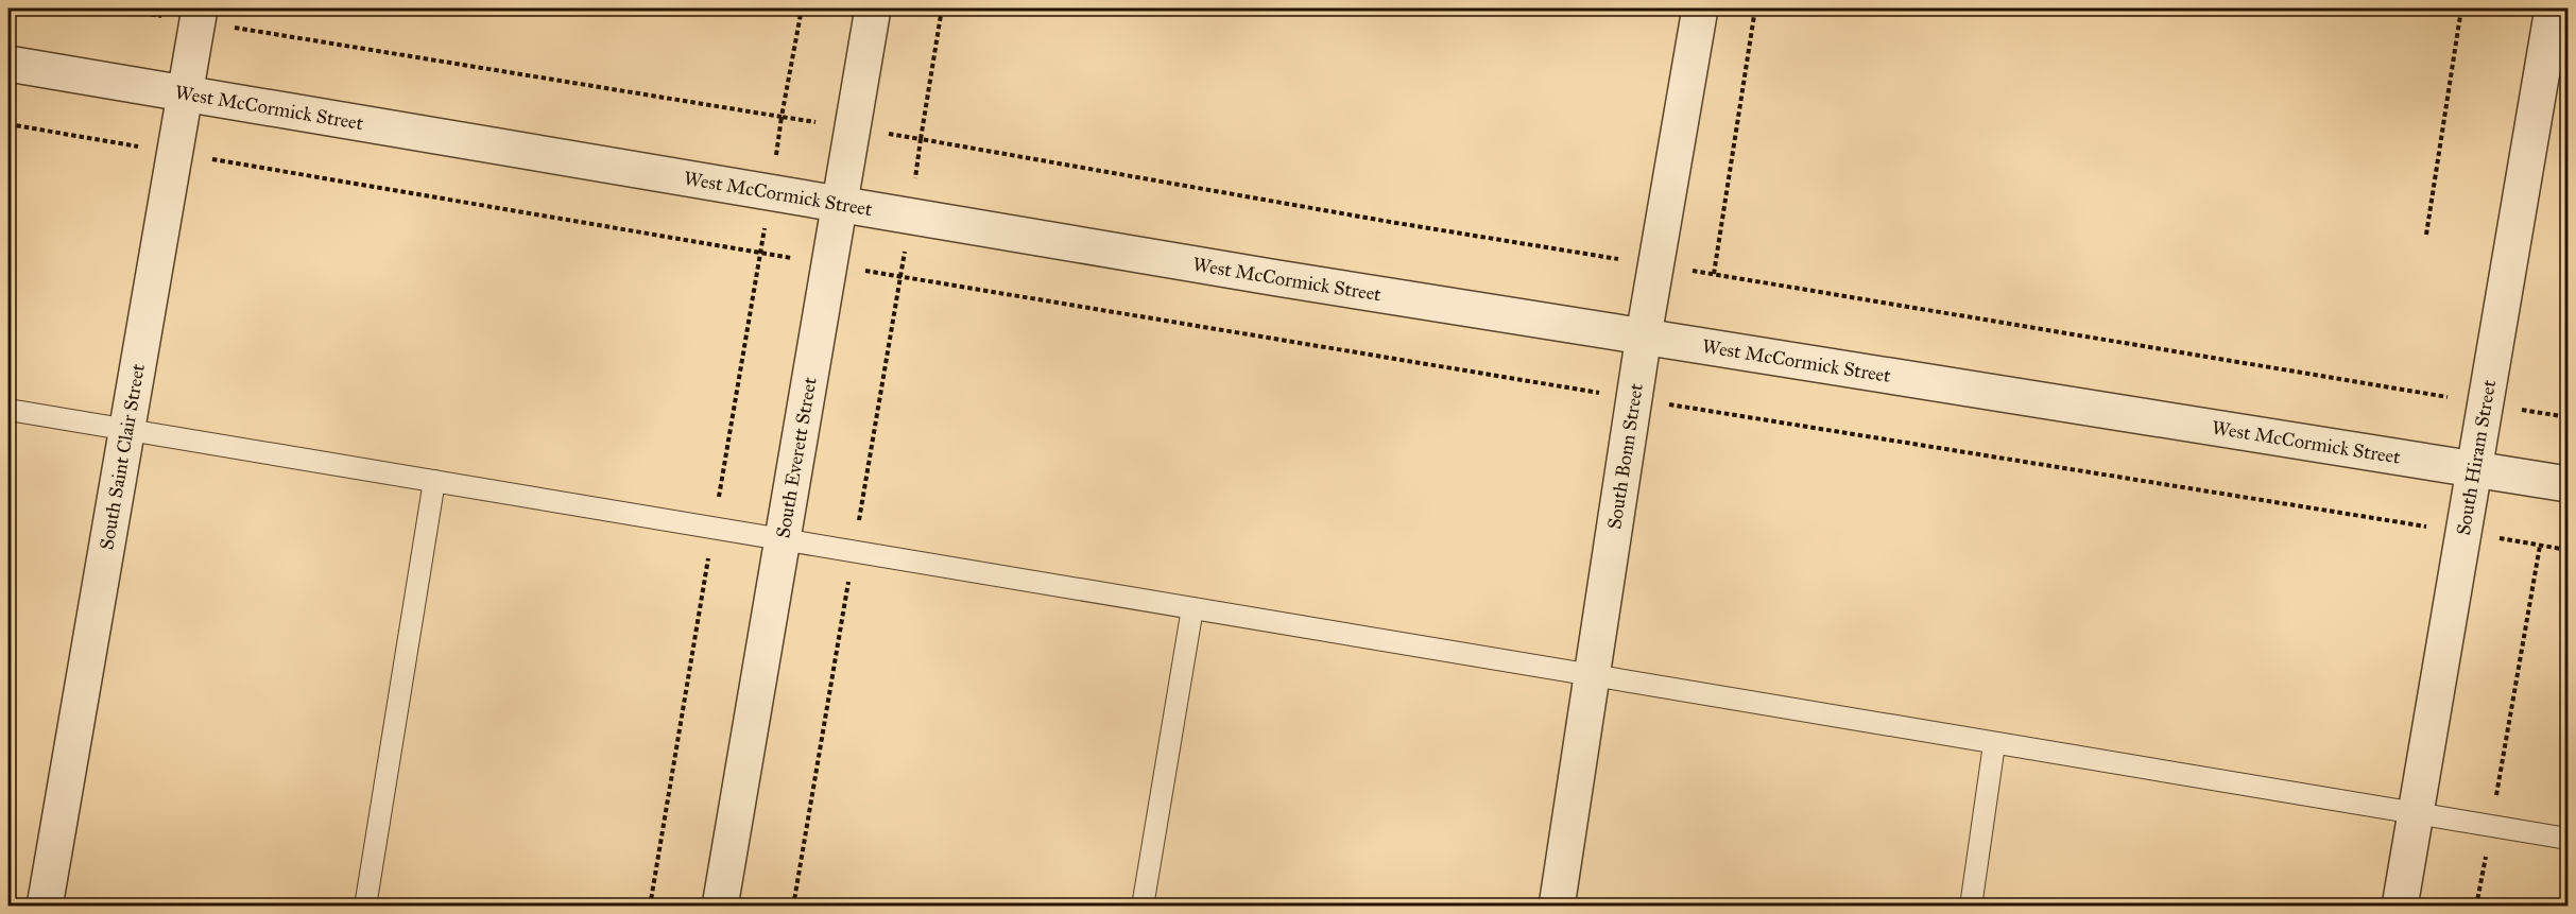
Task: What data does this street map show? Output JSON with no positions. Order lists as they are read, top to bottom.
{
  "streets": {
    "street": [
      "West McCormick Street",
      "South Bonn Street",
      "South Hiram Street",
      "South Saint Clair Street",
      "South Everett Street"
    ]
  },
  "crossings": [
    ["West McCormick Street", "South Bonn Street"],
    ["West McCormick Street", "South Hiram Street"],
    ["West McCormick Street", "South Saint Clair Street"],
    ["West McCormick Street", "South Everett Street"]
  ]
}
